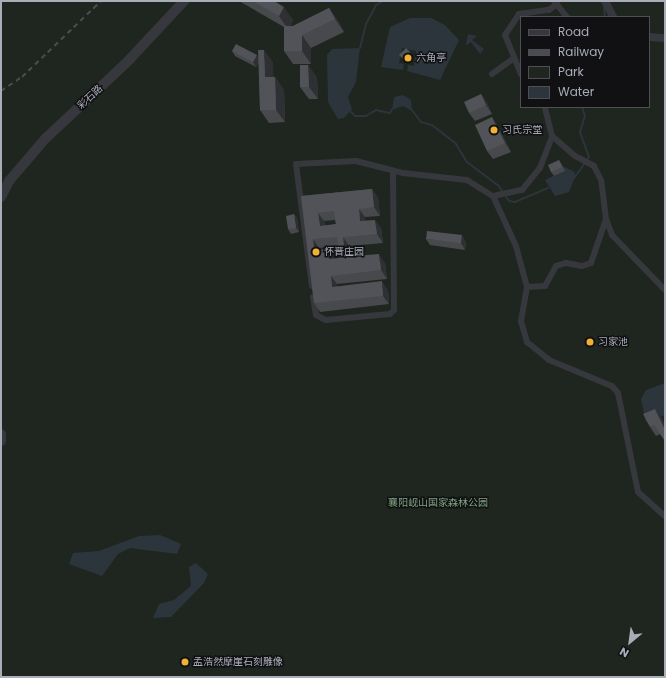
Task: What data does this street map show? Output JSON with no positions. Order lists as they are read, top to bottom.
{
  "streets": {
    "street": ["彩石路"]
  },
  "parks": ["襄阳岘山国家森林公园"],
  "places": [
    "六角亭",
    "习氏宗堂",
    "怀晋庄园",
    "习家池",
    "孟浩然摩崖石刻雕像"
  ],
  "legend": [
    "Road",
    "Railway",
    "Park",
    "Water"
  ],
  "north": "bottom left"
}
